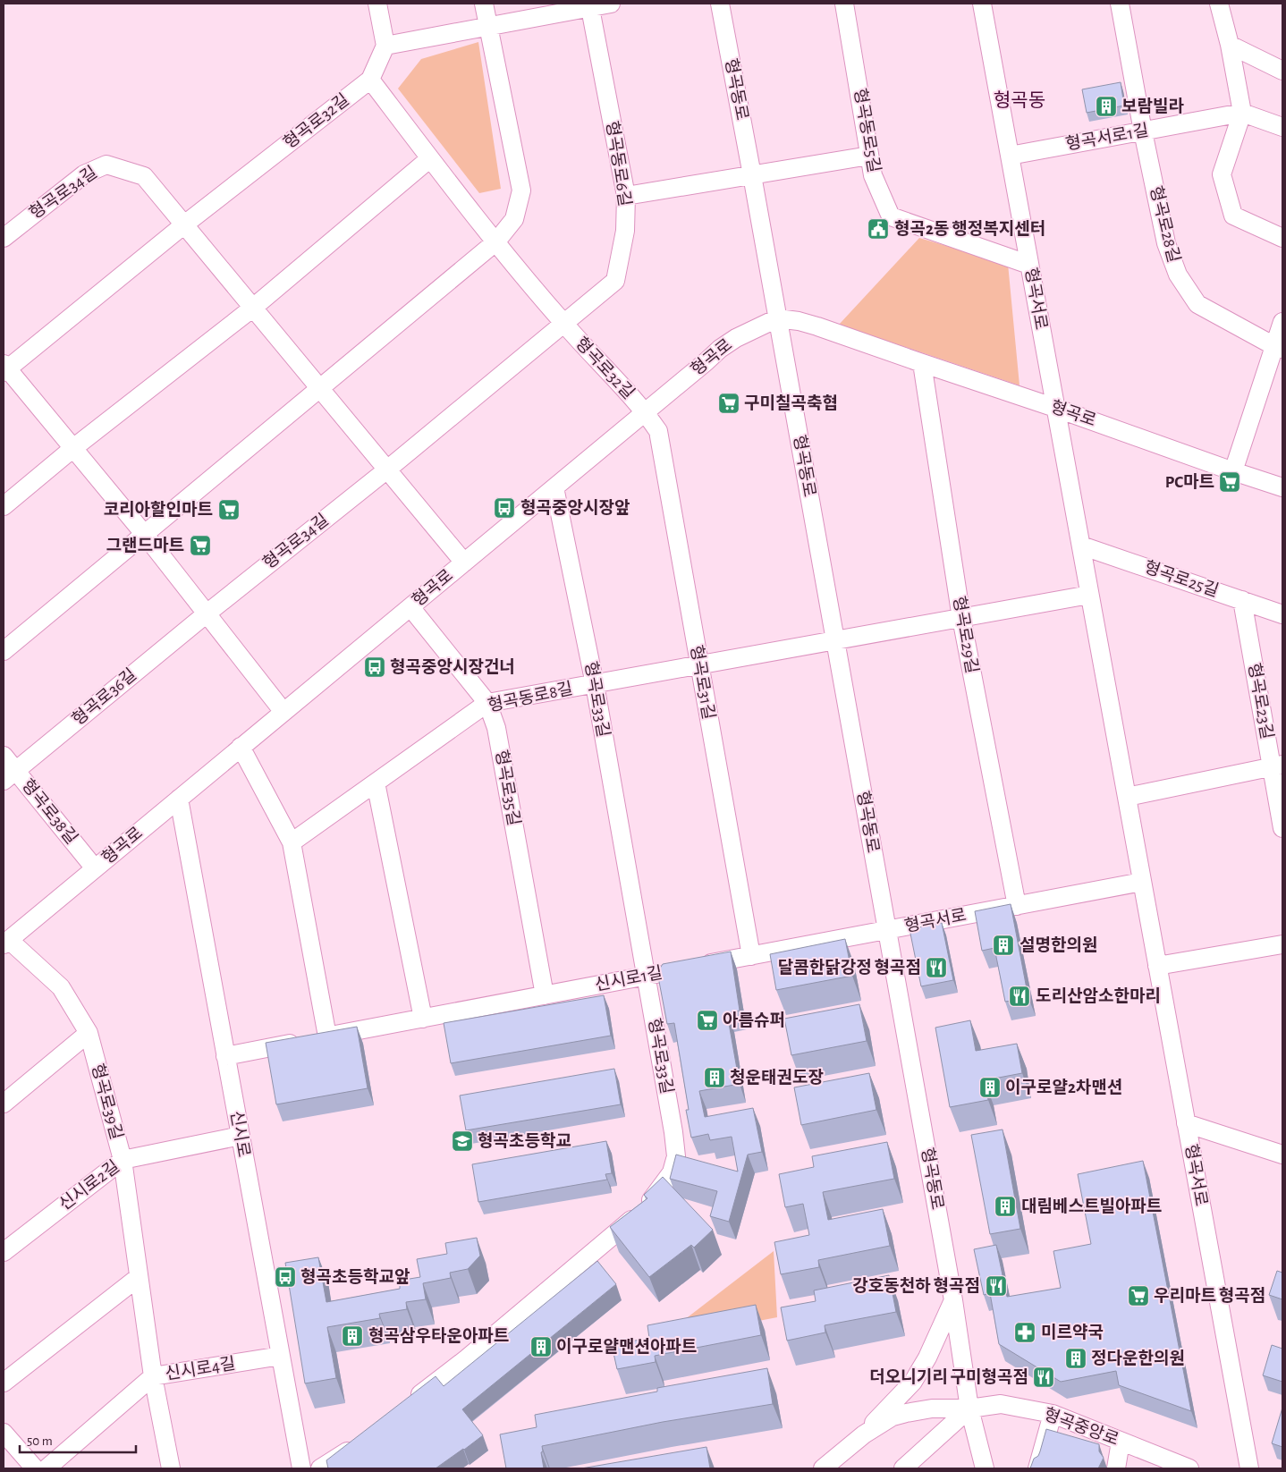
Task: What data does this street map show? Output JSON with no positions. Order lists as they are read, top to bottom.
{
  "streets": {
    "street": [
      "형곡동로",
      "형곡로32길",
      "형곡동로5길",
      "형곡서로1길",
      "형곡동로6길",
      "형곡로34길",
      "형곡로28길",
      "형곡서로",
      "형곡로",
      "형곡로25길",
      "형곡로29길",
      "형곡로31길",
      "형곡로36길",
      "형곡동로8길",
      "형곡로33길",
      "형곡로23길",
      "형곡로35길",
      "형곡로38길",
      "신시로1길",
      "형곡로39길",
      "신시로",
      "신시로2길",
      "신시로4길",
      "형곡중앙로"
    ]
  },
  "crossings": [
    ["형곡동로", "형곡서로"],
    ["형곡동로", "형곡로"],
    ["형곡동로", "형곡동로8길"],
    ["형곡동로", "형곡중앙로"],
    ["형곡로32길", "형곡동로6길"],
    ["형곡로32길", "형곡로34길"],
    ["형곡로32길", "형곡로"],
    ["형곡로32길", "형곡로31길"],
    ["형곡동로5길", "형곡서로"],
    ["형곡서로1길", "형곡로28길"],
    ["형곡서로1길", "형곡서로"],
    ["형곡로34길", "형곡로"],
    ["형곡로34길", "형곡로36길"],
    ["형곡서로", "형곡로"],
    ["형곡서로", "형곡로25길"],
    ["형곡서로", "형곡로29길"],
    ["형곡로", "형곡로29길"],
    ["형곡로", "형곡로31길"],
    ["형곡로", "형곡로33길"],
    ["형곡로", "형곡로35길"],
    ["형곡로", "형곡로38길"],
    ["형곡로", "형곡로39길"],
    ["형곡로", "신시로"],
    ["형곡로25길", "형곡로23길"],
    ["형곡로31길", "형곡동로8길"],
    ["형곡로36길", "형곡로38길"],
    ["형곡동로8길", "형곡로33길"],
    ["형곡동로8길", "형곡로35길"],
    ["형곡로33길", "신시로1길"],
    ["형곡로35길", "신시로1길"],
    ["신시로1길", "신시로"],
    ["형곡로39길", "신시로2길"],
    ["형곡로39길", "신시로4길"],
    ["신시로", "신시로2길"],
    ["신시로", "신시로4길"]
  ],
  "districts": ["형곡동"],
  "places": {
    "building": [
      "보람빌라",
      "설명한의원",
      "청운태권도장",
      "이구로얄2차맨션",
      "대림베스트빌아파트",
      "형곡삼우타운아파트",
      "이구로얄맨션아파트",
      "정다운한의원"
    ],
    "public building": ["형곡2동 행정복지센터"],
    "supermarket": [
      "구미칠곡축협",
      "PC마트",
      "코리아할인마트",
      "그랜드마트",
      "아름슈퍼",
      "우리마트 형곡점"
    ],
    "bus stop": ["형곡중앙시장앞", "형곡중앙시장건너", "형곡초등학교앞"],
    "restaurant": [
      "달콤한닭강정 형곡점",
      "도리산암소한마리",
      "강호동천하 형곡점",
      "더오니기리 구미형곡점"
    ],
    "school or university": ["형곡초등학교"],
    "pharmacy": ["미르약국"]
  },
  "scale_bar": "50 m"
}
